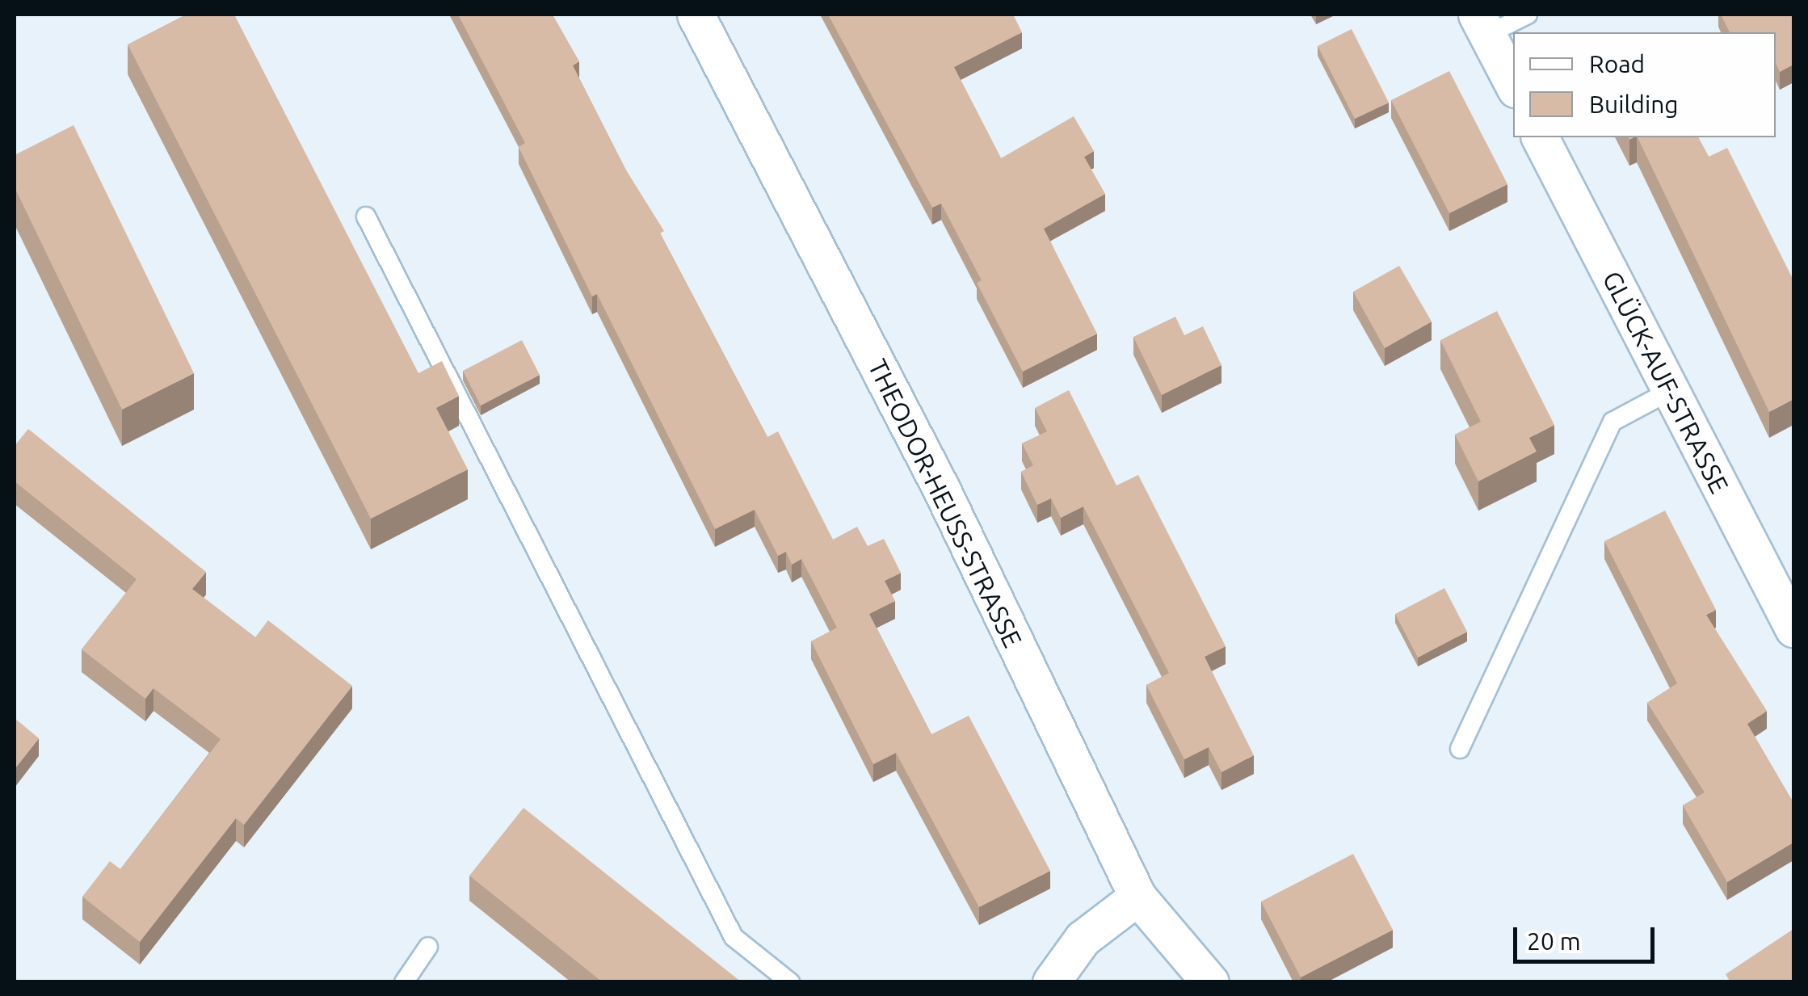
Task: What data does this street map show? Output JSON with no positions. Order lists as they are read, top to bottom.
{
  "streets": {
    "street": ["GLÜCK-AUF-STRASSE", "THEODOR-HEUSS-STRASSE"]
  },
  "legend": ["Road", "Building"],
  "scale_bar": "20 m"
}
